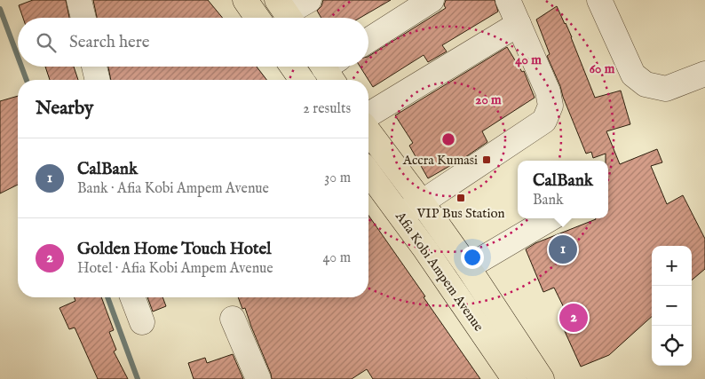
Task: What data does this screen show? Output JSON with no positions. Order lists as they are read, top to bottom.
{
  "streets": {
    "main road": ["Afia Kobi Ampem Avenue"]
  },
  "places": {
    "transit": ["Accra Kumasi", "VIP Bus Station"]
  },
  "page": {
    "search": "Search here",
    "heading": ["Nearby", "2 results"],
    "list": [
      {
        "mark": "1",
        "name": "CalBank",
        "note": "Bank · Afia Kobi Ampem Avenue",
        "value": "30 m"
      },
      {
        "mark": "2",
        "name": "Golden Home Touch Hotel",
        "note": "Hotel · Afia Kobi Ampem Avenue",
        "value": "40 m"
      }
    ],
    "popup": ["CalBank", "Bank"],
    "pins": ["1", "2"],
    "map_buttons": ["+", "−"]
  },
  "rings": ["40 m", "60 m", "20 m"]
}
